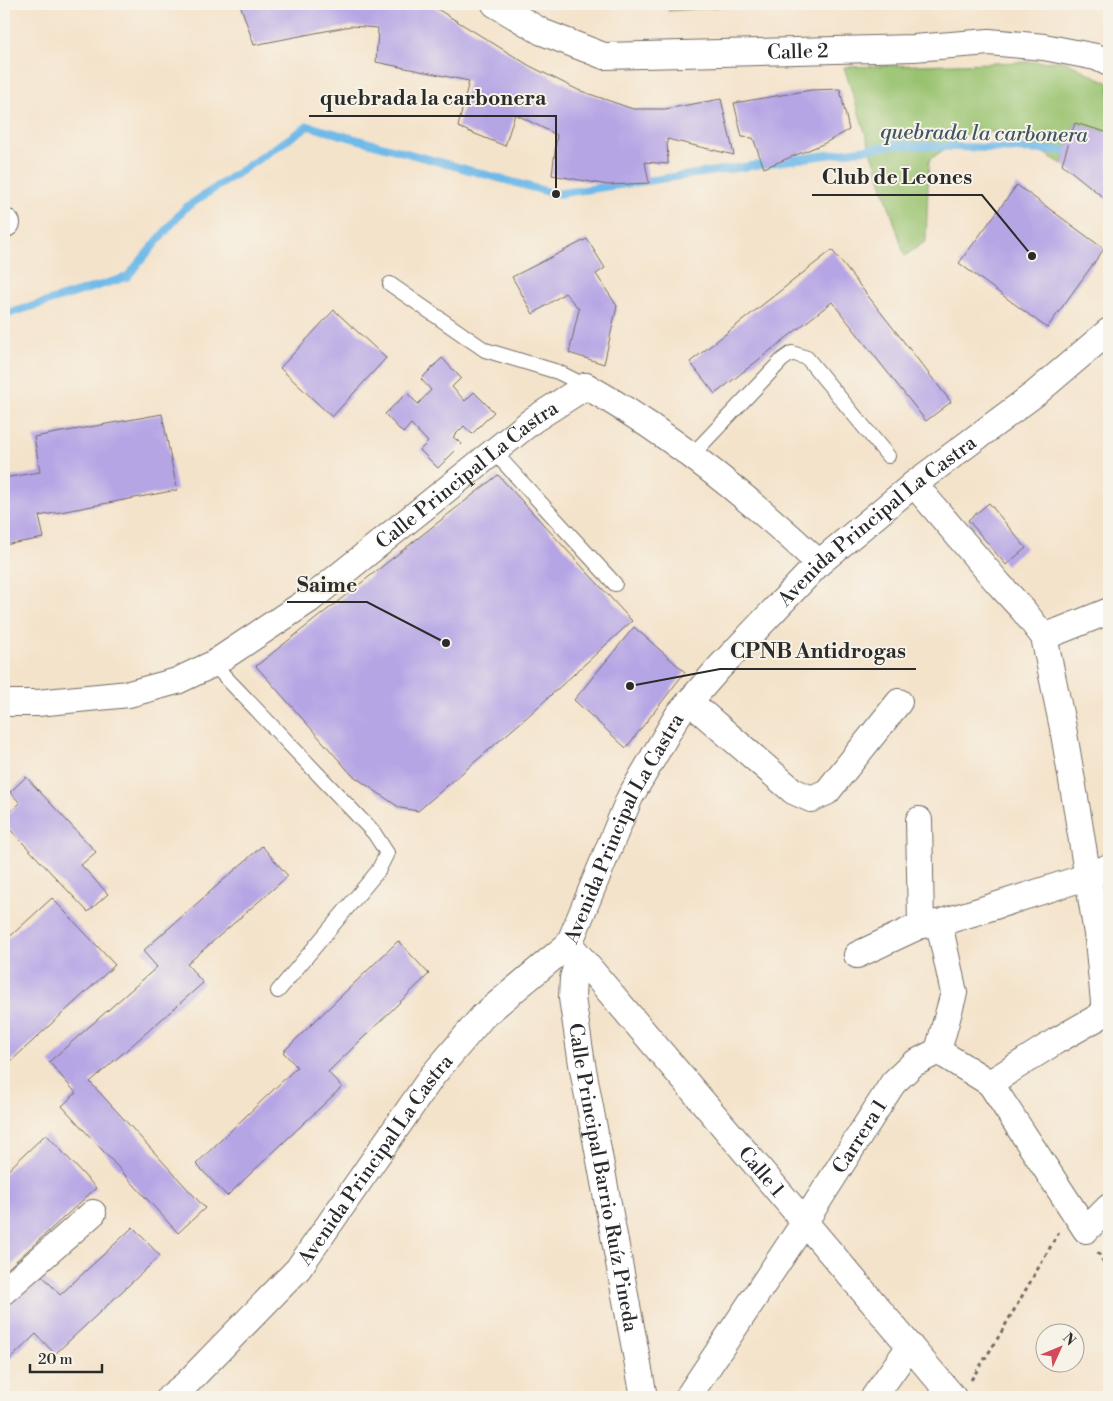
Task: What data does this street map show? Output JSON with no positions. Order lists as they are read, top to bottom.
{
  "streets": {
    "street": [
      "Calle 2",
      "Calle Principal La Castra",
      "Avenida Principal La Castra",
      "Carrera 1",
      "Calle 1",
      "Calle Principal Barrio Ruíz Pineda"
    ]
  },
  "crossings": [
    ["Avenida Principal La Castra", "Calle 1"],
    ["Avenida Principal La Castra", "Calle Principal Barrio Ruíz Pineda"],
    ["Carrera 1", "Calle 1"],
    ["Calle 1", "Calle Principal Barrio Ruíz Pineda"]
  ],
  "water": ["quebrada la carbonera"],
  "places": [
    "quebrada la carbonera",
    "Club de Leones",
    "Saime",
    "CPNB Antidrogas"
  ],
  "scale_bar": "20 m",
  "north": "top right"
}
